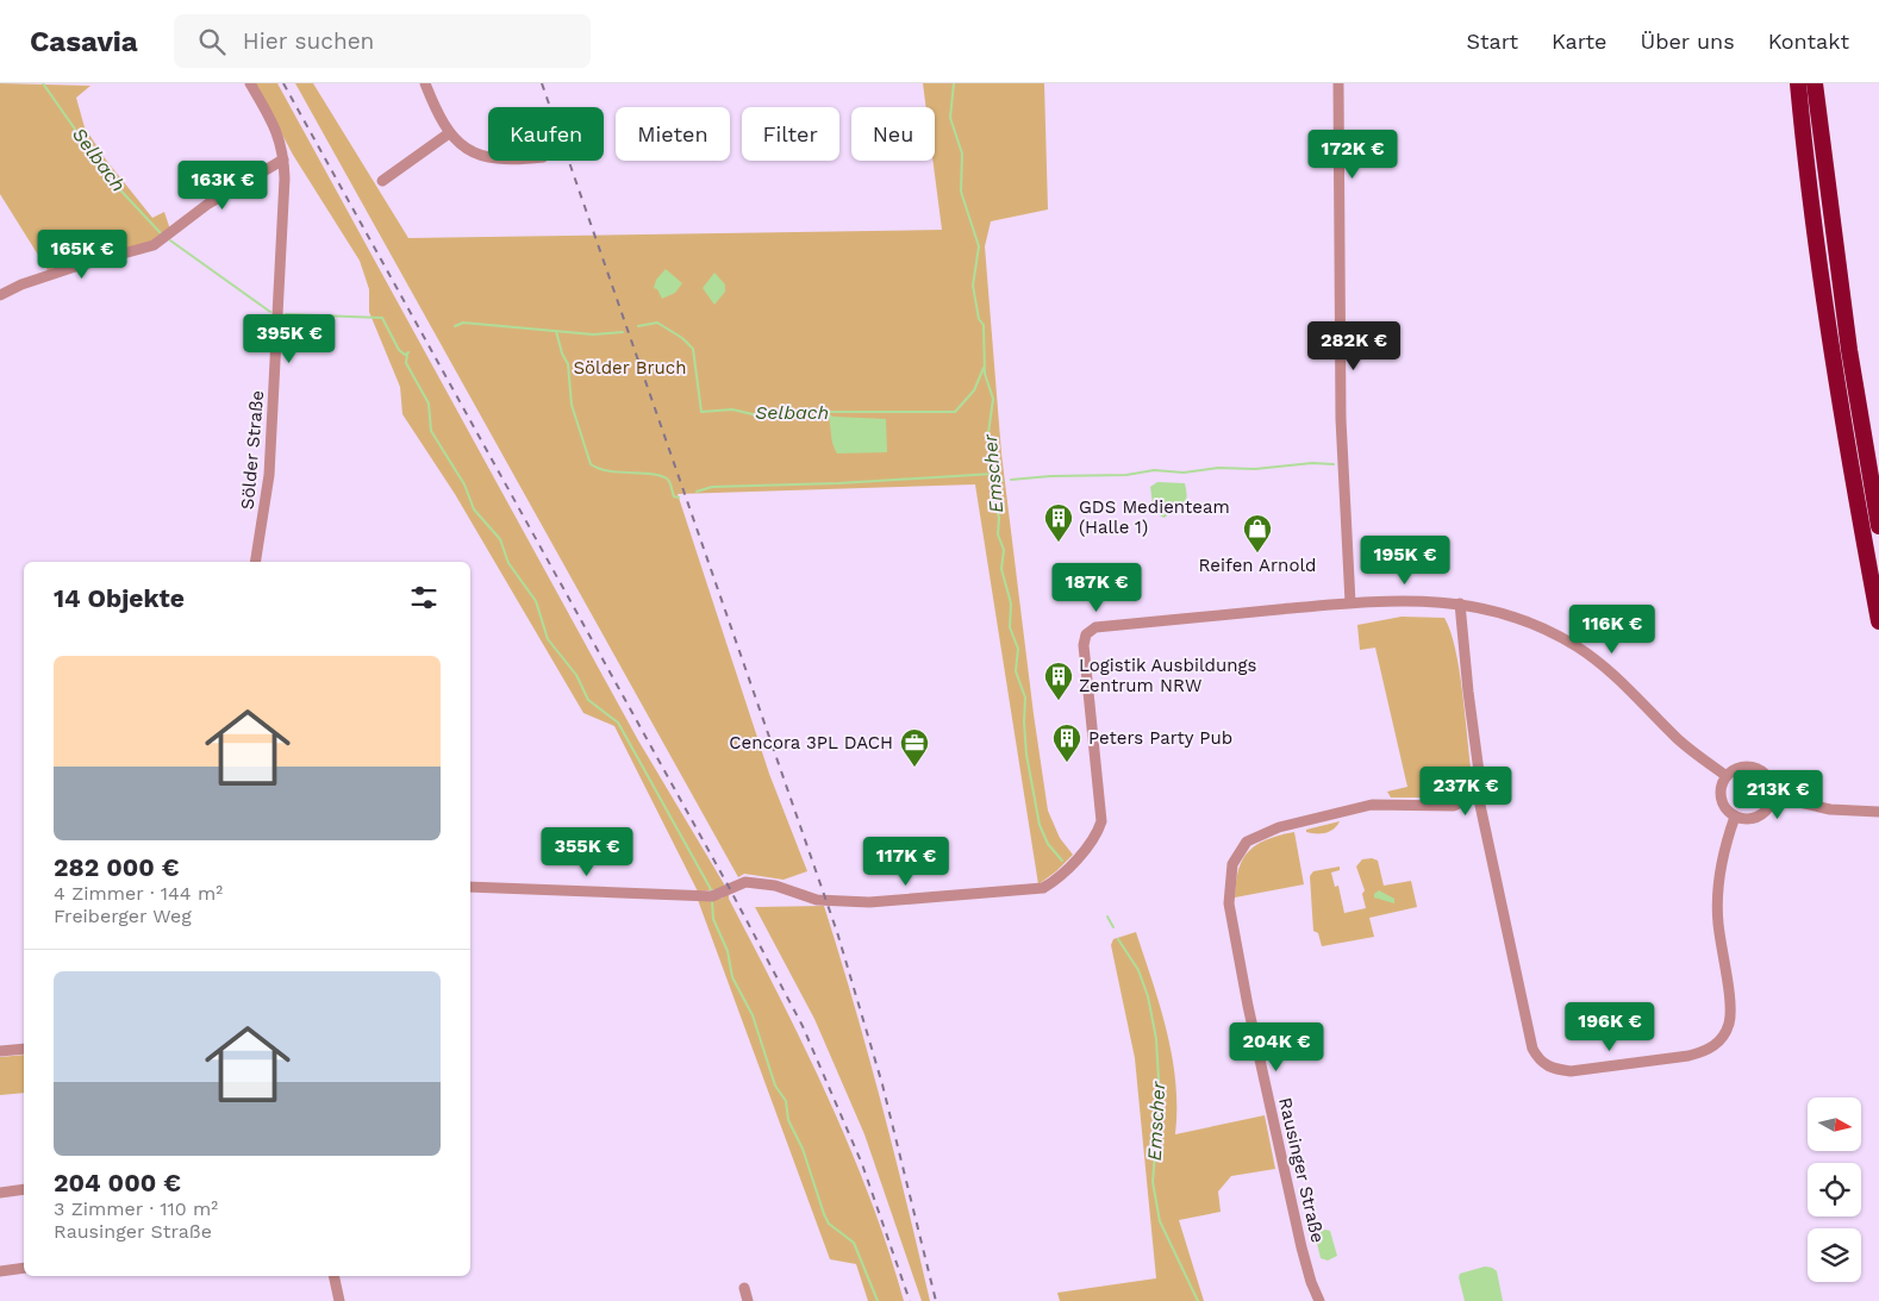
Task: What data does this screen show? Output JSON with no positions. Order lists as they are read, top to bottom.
{
  "streets": {
    "street": ["Sölder Straße", "Rausinger Straße"]
  },
  "water": ["Selbach", "Emscher"],
  "parks": ["Sölder Bruch"],
  "places": {
    "building": ["GDS Medienteam (Halle 1)", "Logistik Ausbildungs Zentrum NRW", "Peters Party Pub"],
    "shop": ["Reifen Arnold"],
    "office": ["Cencora 3PL DACH"]
  },
  "north": "right",
  "page": {
    "header": "Casavia",
    "search": "Hier suchen",
    "nav": [
      "Start",
      "Karte",
      "Über uns",
      "Kontakt"
    ],
    "chip": [
      "Kaufen",
      "Mieten",
      "Filter",
      "Neu"
    ],
    "price": [
      "172K €",
      "163K €",
      "165K €",
      "395K €",
      "282K €",
      "195K €",
      "187K €",
      "116K €",
      "237K €",
      "213K €",
      "355K €",
      "117K €",
      "196K €",
      "204K €"
    ],
    "heading": "14 Objekte",
    "list": [
      {
        "name": "282 000 €",
        "note": "4 Zimmer · 144 m² · Freiberger Weg"
      },
      {
        "name": "204 000 €",
        "note": "3 Zimmer · 110 m² · Rausinger Straße"
      }
    ]
  }
}
